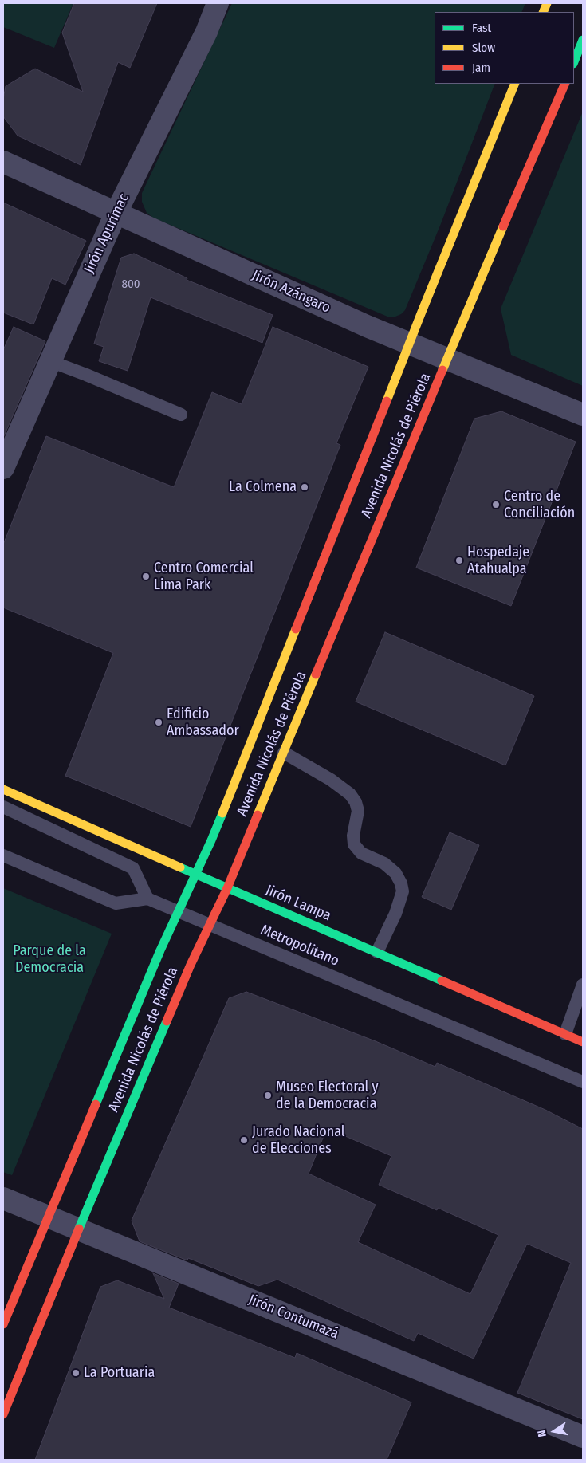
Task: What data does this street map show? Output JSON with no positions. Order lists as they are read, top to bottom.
{
  "streets": {
    "main road": ["Avenida Nicolás de Piérola", "Jirón Lampa"],
    "street": ["Jirón Apurímac", "Jirón Azángaro", "Jirón Contumazá"],
    "lane": ["Metropolitano"]
  },
  "crossings": [
    ["Jirón Apurímac", "Jirón Azángaro"],
    ["Jirón Azángaro", "Avenida Nicolás de Piérola"],
    ["Avenida Nicolás de Piérola", "Jirón Lampa"],
    ["Avenida Nicolás de Piérola", "Metropolitano"],
    ["Avenida Nicolás de Piérola", "Jirón Contumazá"]
  ],
  "parks": ["Parque de la Democracia"],
  "places": [
    "La Colmena",
    "Centro de Conciliación",
    "Hospedaje Atahualpa",
    "Centro Comercial Lima Park",
    "Edificio Ambassador",
    "Museo Electoral y de la Democracia",
    "Jurado Nacional de Elecciones",
    "La Portuaria"
  ],
  "house_numbers": ["800"],
  "legend": ["Fast", "Slow", "Jam"],
  "north": "left"
}
